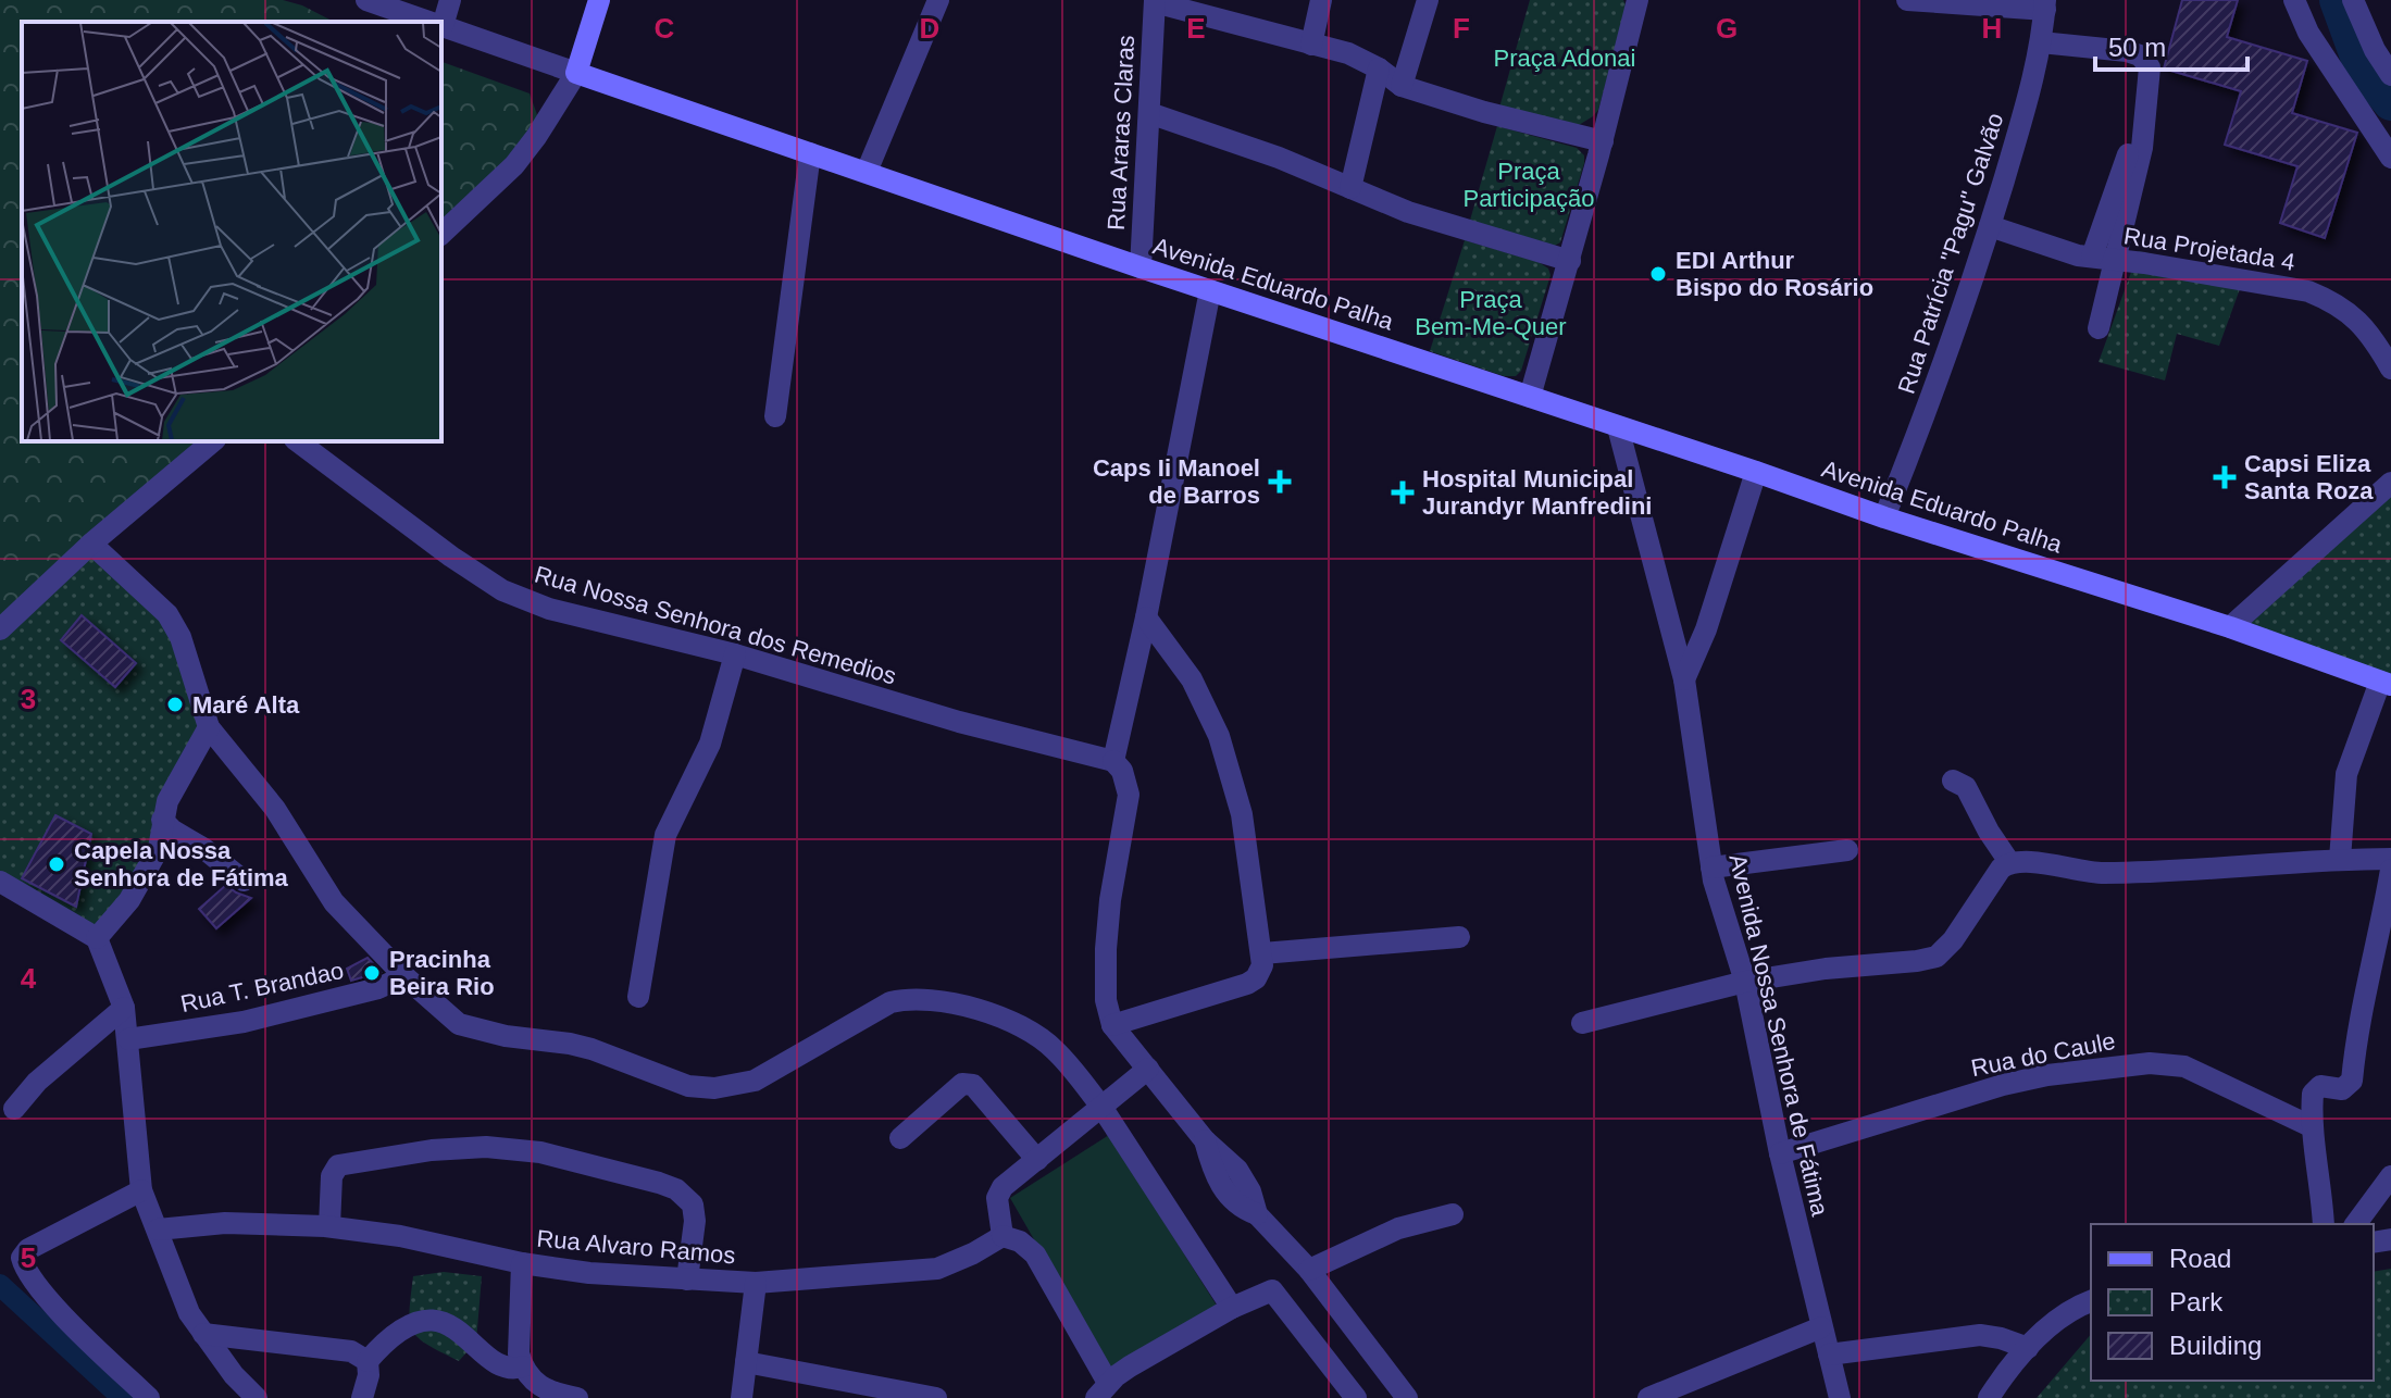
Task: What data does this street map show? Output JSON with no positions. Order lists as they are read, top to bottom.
{
  "streets": {
    "street": [
      "Rua Araras Claras",
      "Rua Projetada 4",
      "Rua Patrícia \"Pagu\" Galvão",
      "Avenida Eduardo Palha",
      "Rua Nossa Senhora dos Remedios",
      "Rua T. Brandao",
      "Avenida Nossa Senhora de Fátima",
      "Rua do Caule",
      "Rua Alvaro Ramos"
    ]
  },
  "crossings": [
    ["Rua Araras Claras", "Avenida Eduardo Palha"],
    ["Rua Projetada 4", "Rua Patrícia \"Pagu\" Galvão"],
    ["Rua Patrícia \"Pagu\" Galvão", "Avenida Eduardo Palha"],
    ["Avenida Eduardo Palha", "Avenida Nossa Senhora de Fátima"],
    ["Avenida Nossa Senhora de Fátima", "Rua do Caule"]
  ],
  "parks": ["Praça Adonai", "Praça Participação", "Praça Bem-Me-Quer"],
  "places": {
    "other": [
      "EDI Arthur Bispo do Rosário",
      "Maré Alta",
      "Capela Nossa Senhora de Fátima",
      "Pracinha Beira Rio"
    ],
    "health": ["Capsi Eliza Santa Roza", "Caps Ii Manoel de Barros", "Hospital Municipal Jurandyr Manfredini"]
  },
  "legend": ["Road", "Park", "Building"],
  "scale_bar": "50 m",
  "grid": {
    "columns": [
      "C",
      "D",
      "E",
      "F",
      "G",
      "H"
    ],
    "rows": ["3", "4", "5"]
  }
}
